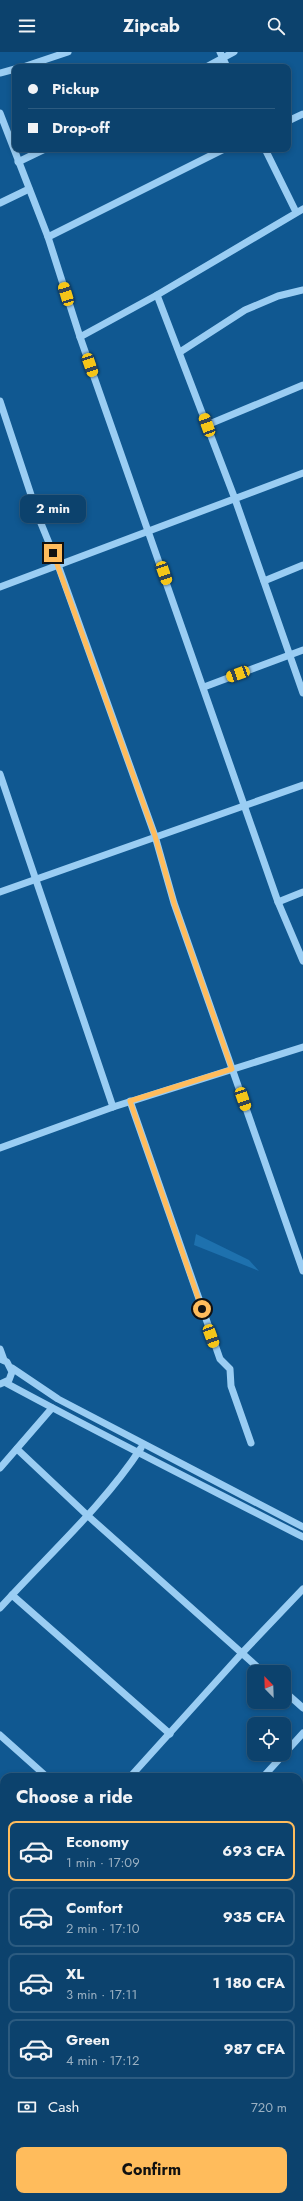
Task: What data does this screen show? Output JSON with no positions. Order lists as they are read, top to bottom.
{
  "north": "top left",
  "page": {
    "header": "Zipcab",
    "banner": ["Pickup", "Drop-off"],
    "bubble": "2 min",
    "heading": "Choose a ride",
    "list": [
      {
        "name": "Economy",
        "note": "1 min · 17:09",
        "value": "693 CFA"
      },
      {
        "name": "Comfort",
        "note": "2 min · 17:10",
        "value": "935 CFA"
      },
      {
        "name": "XL",
        "note": "3 min · 17:11",
        "value": "1 180 CFA"
      },
      {
        "name": "Green",
        "note": "4 min · 17:12",
        "value": "987 CFA"
      }
    ],
    "pay": ["Cash", "720 m"],
    "buttons": "Confirm"
  }
}
